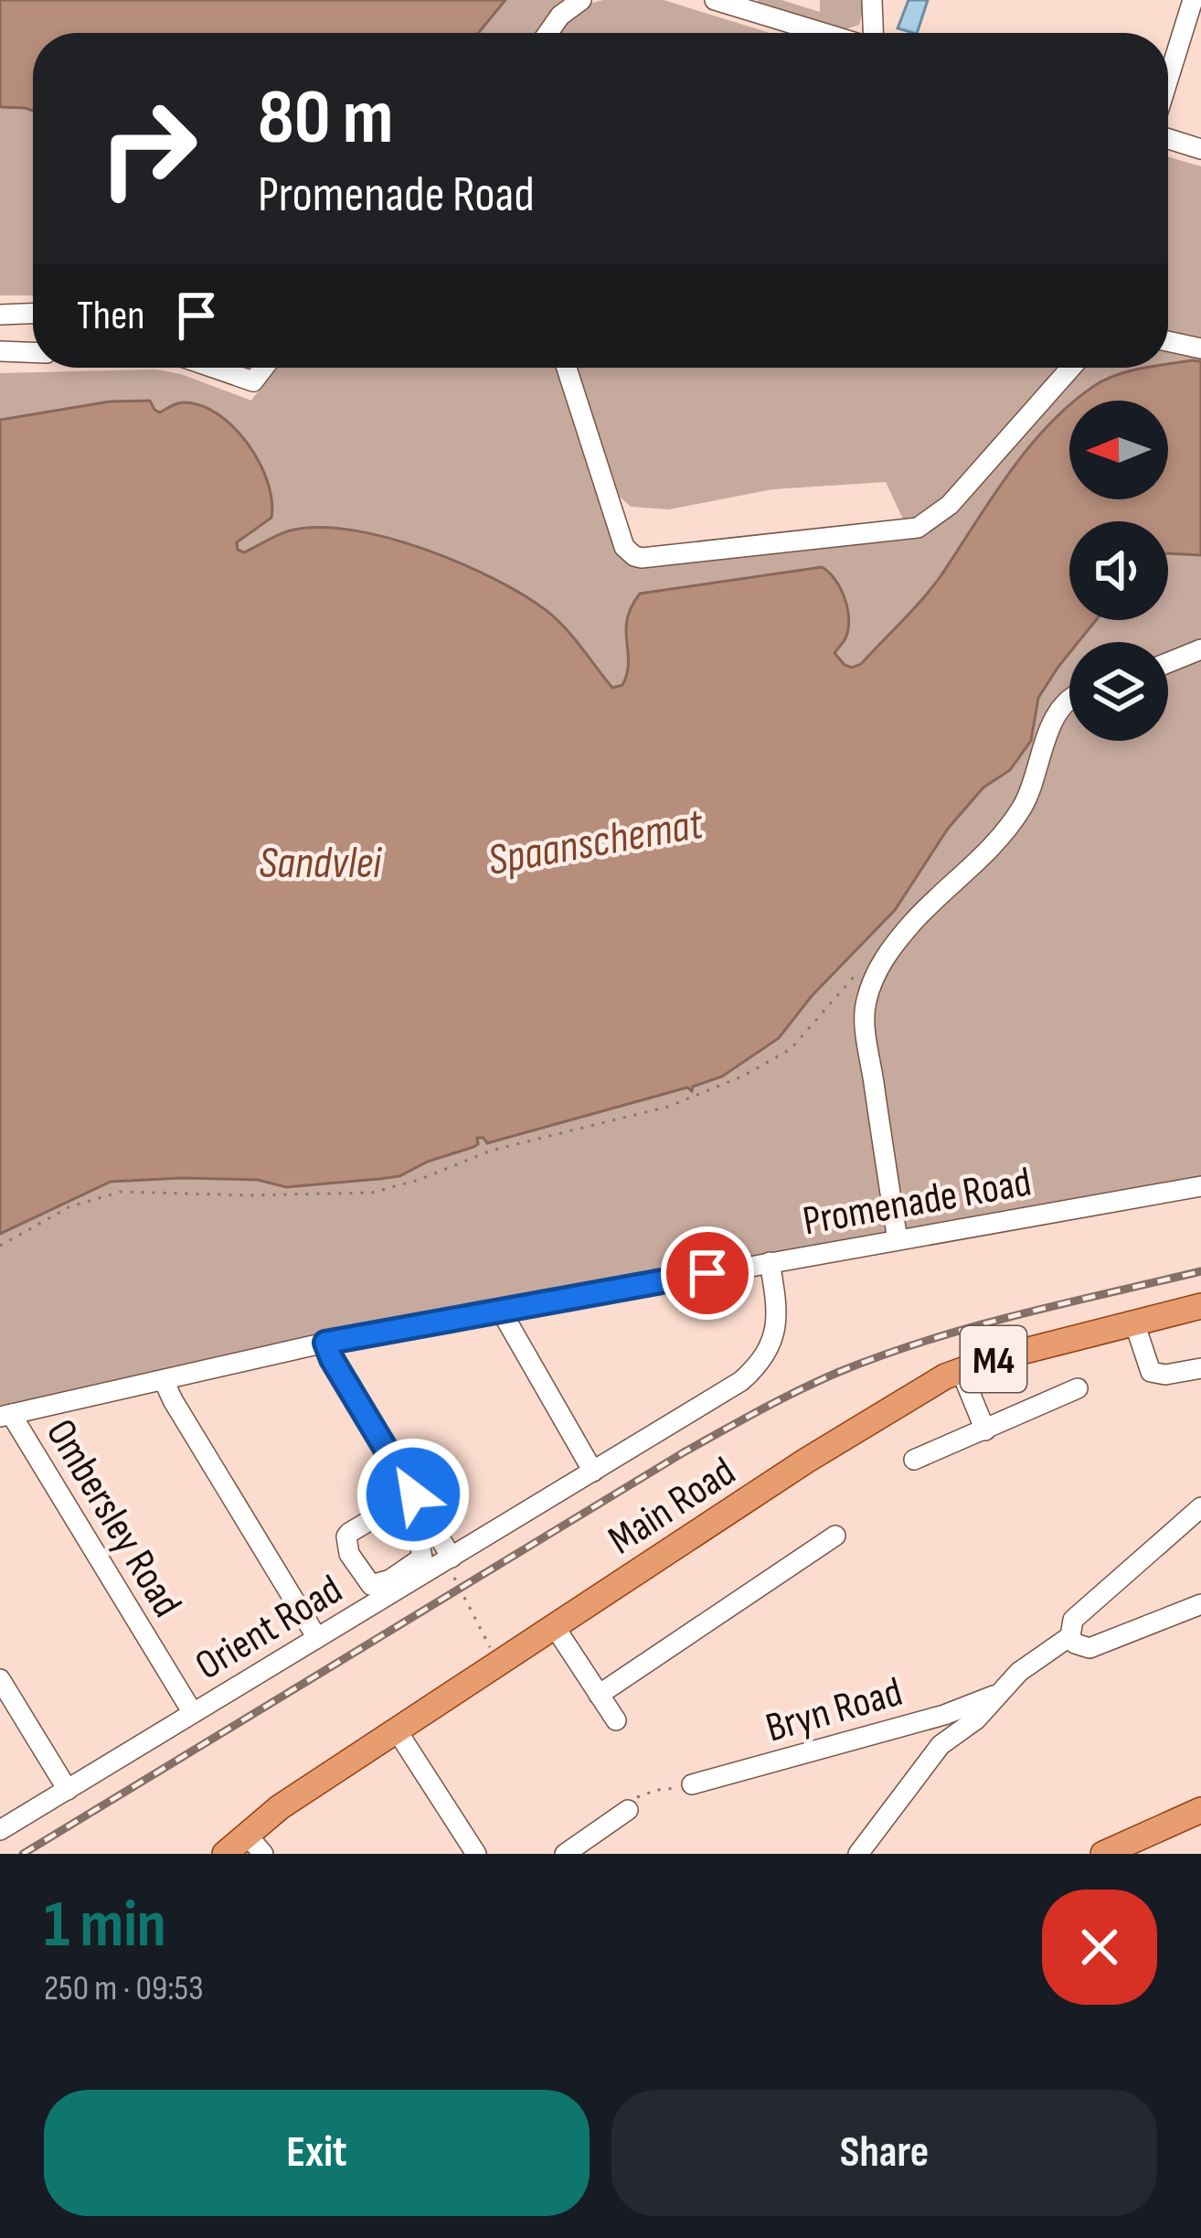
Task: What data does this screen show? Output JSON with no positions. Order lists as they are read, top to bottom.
{
  "streets": {
    "main road": ["M4", "Main Road"],
    "street": [
      "Promenade Road",
      "Ombersley Road",
      "Orient Road",
      "Bryn Road"
    ]
  },
  "crossings": [
    ["Promenade Road", "Ombersley Road"],
    ["Promenade Road", "Orient Road"],
    ["Ombersley Road", "Orient Road"]
  ],
  "water": ["Spaanschemat", "Sandvlei"],
  "north": "left",
  "page": {
    "turn": ["80 m", "Promenade Road"],
    "then": "Then",
    "heading": ["1 min", "250 m · 09:53"],
    "buttons": ["Exit", "Share"]
  }
}
